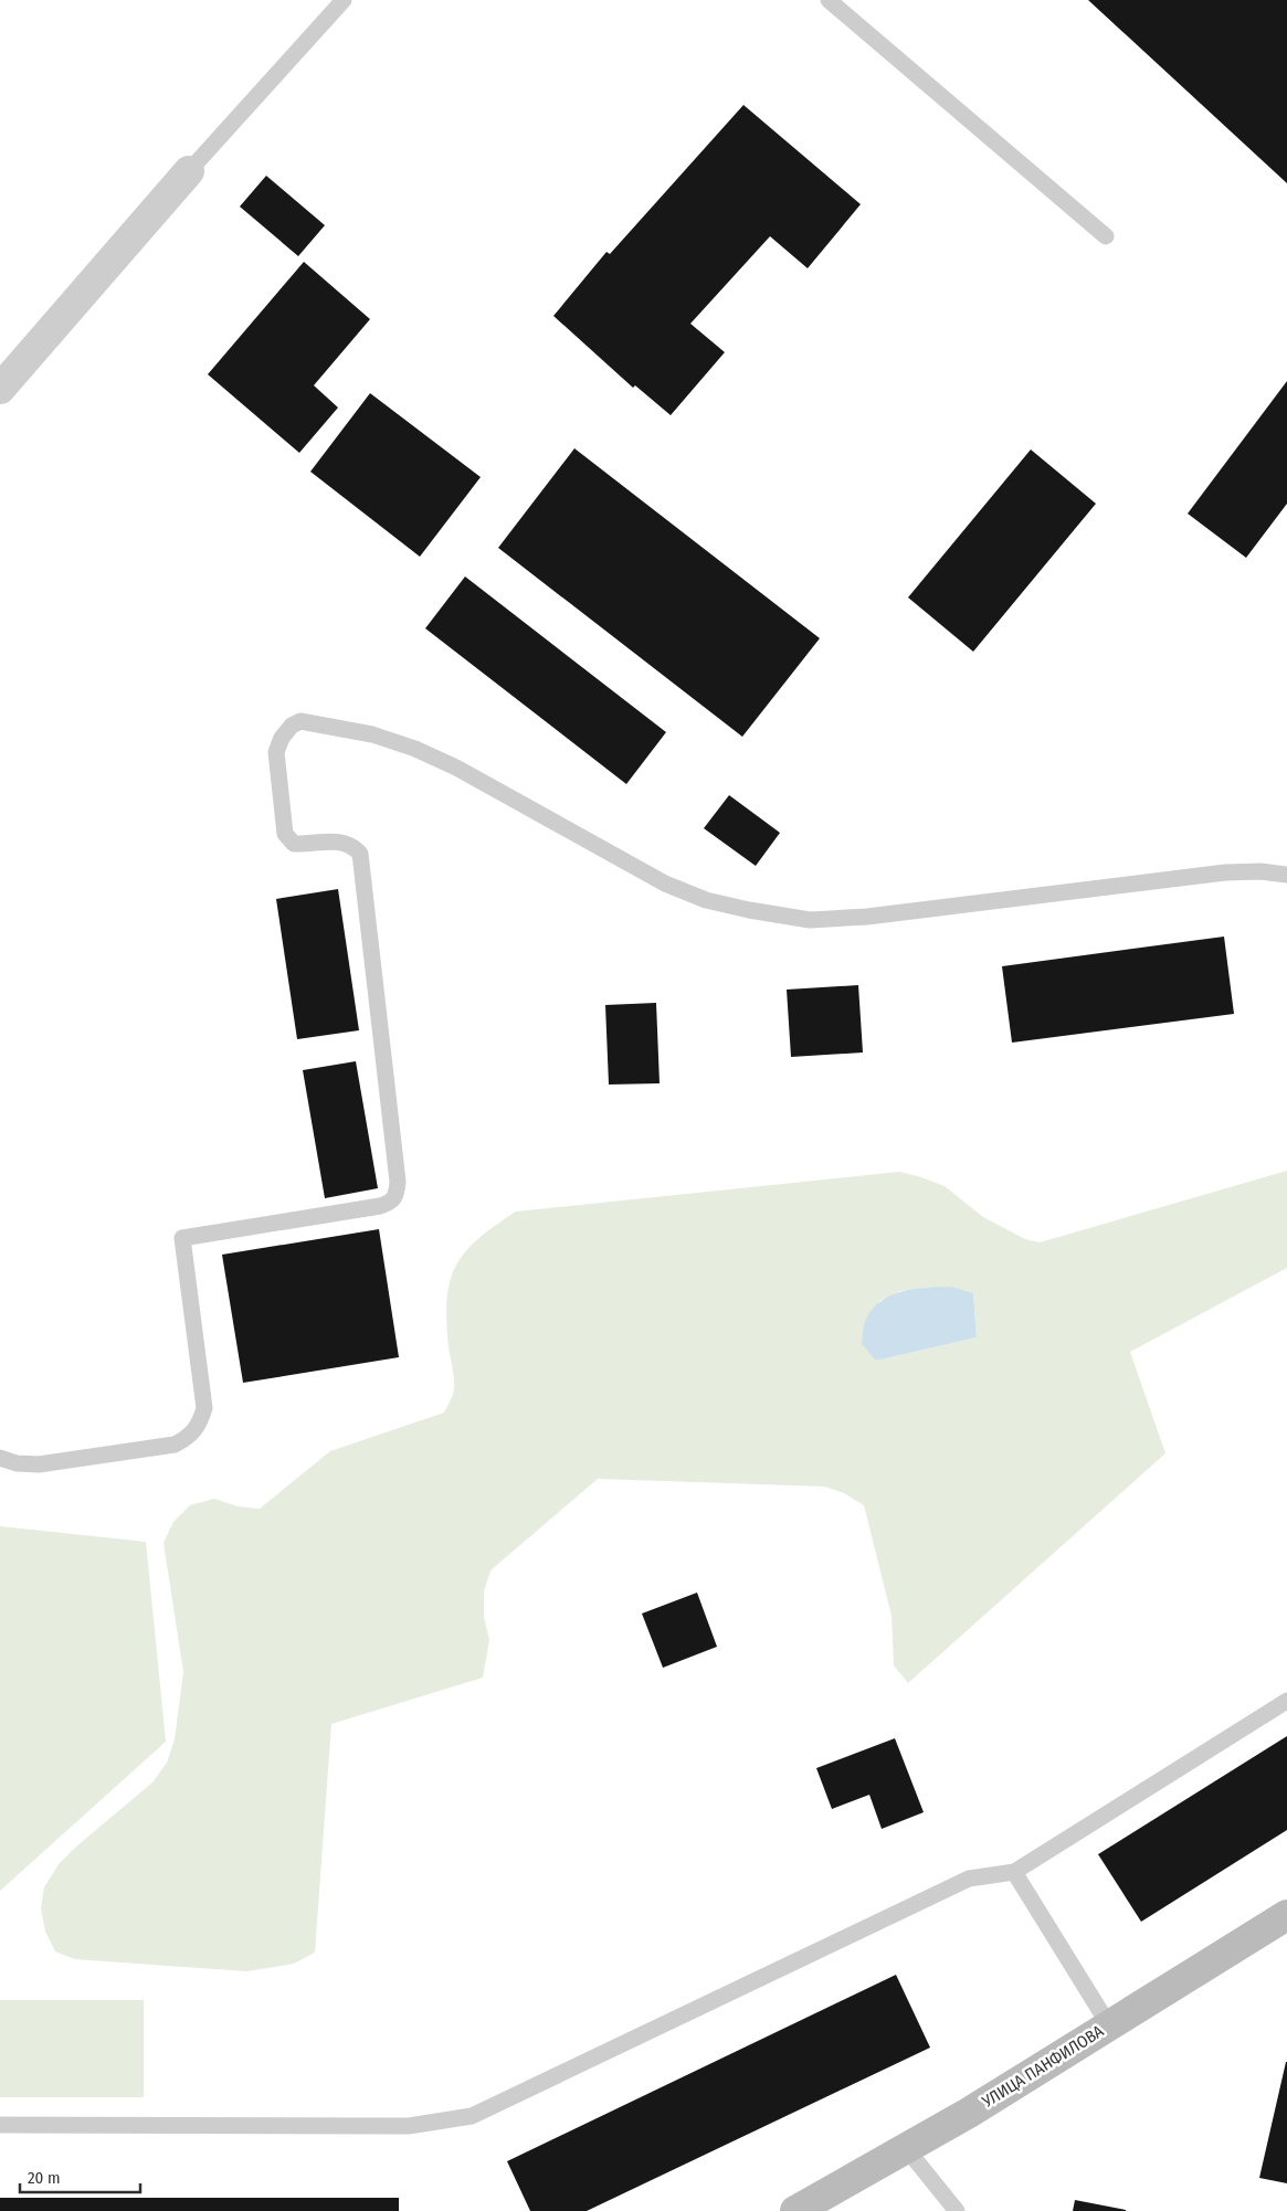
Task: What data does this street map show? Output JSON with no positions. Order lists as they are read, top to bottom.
{
  "streets": {
    "street": ["УЛИЦА ПАНФИЛОВА"]
  },
  "scale_bar": "20 m"
}
